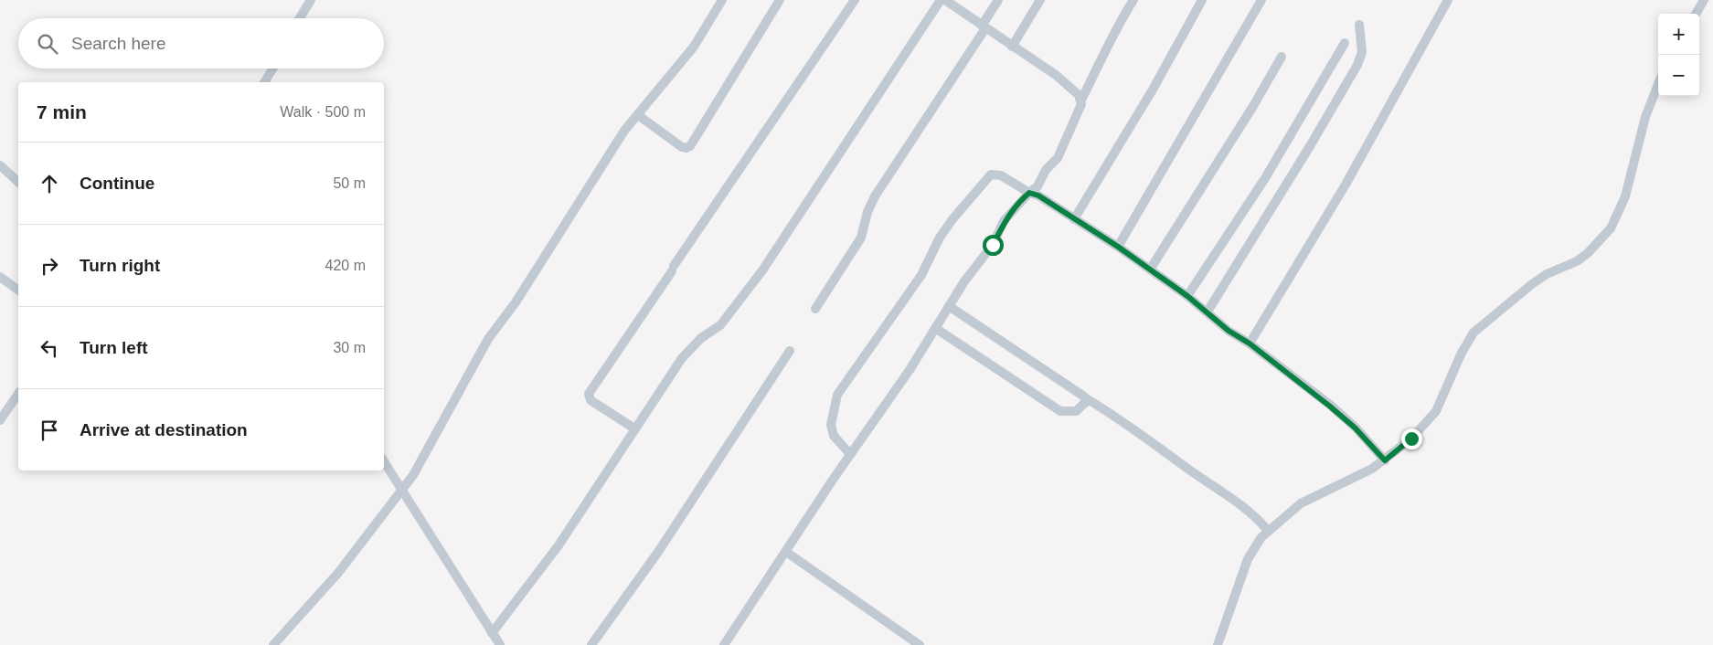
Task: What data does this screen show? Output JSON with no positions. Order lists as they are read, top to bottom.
{
  "page": {
    "map_buttons": ["+", "−"],
    "search": "Search here",
    "heading": ["7 min", "Walk · 500 m"],
    "list": [
      ["Continue", "50 m"],
      ["Turn right", "420 m"],
      ["Turn left", "30 m"],
      "Arrive at destination"
    ]
  }
}
